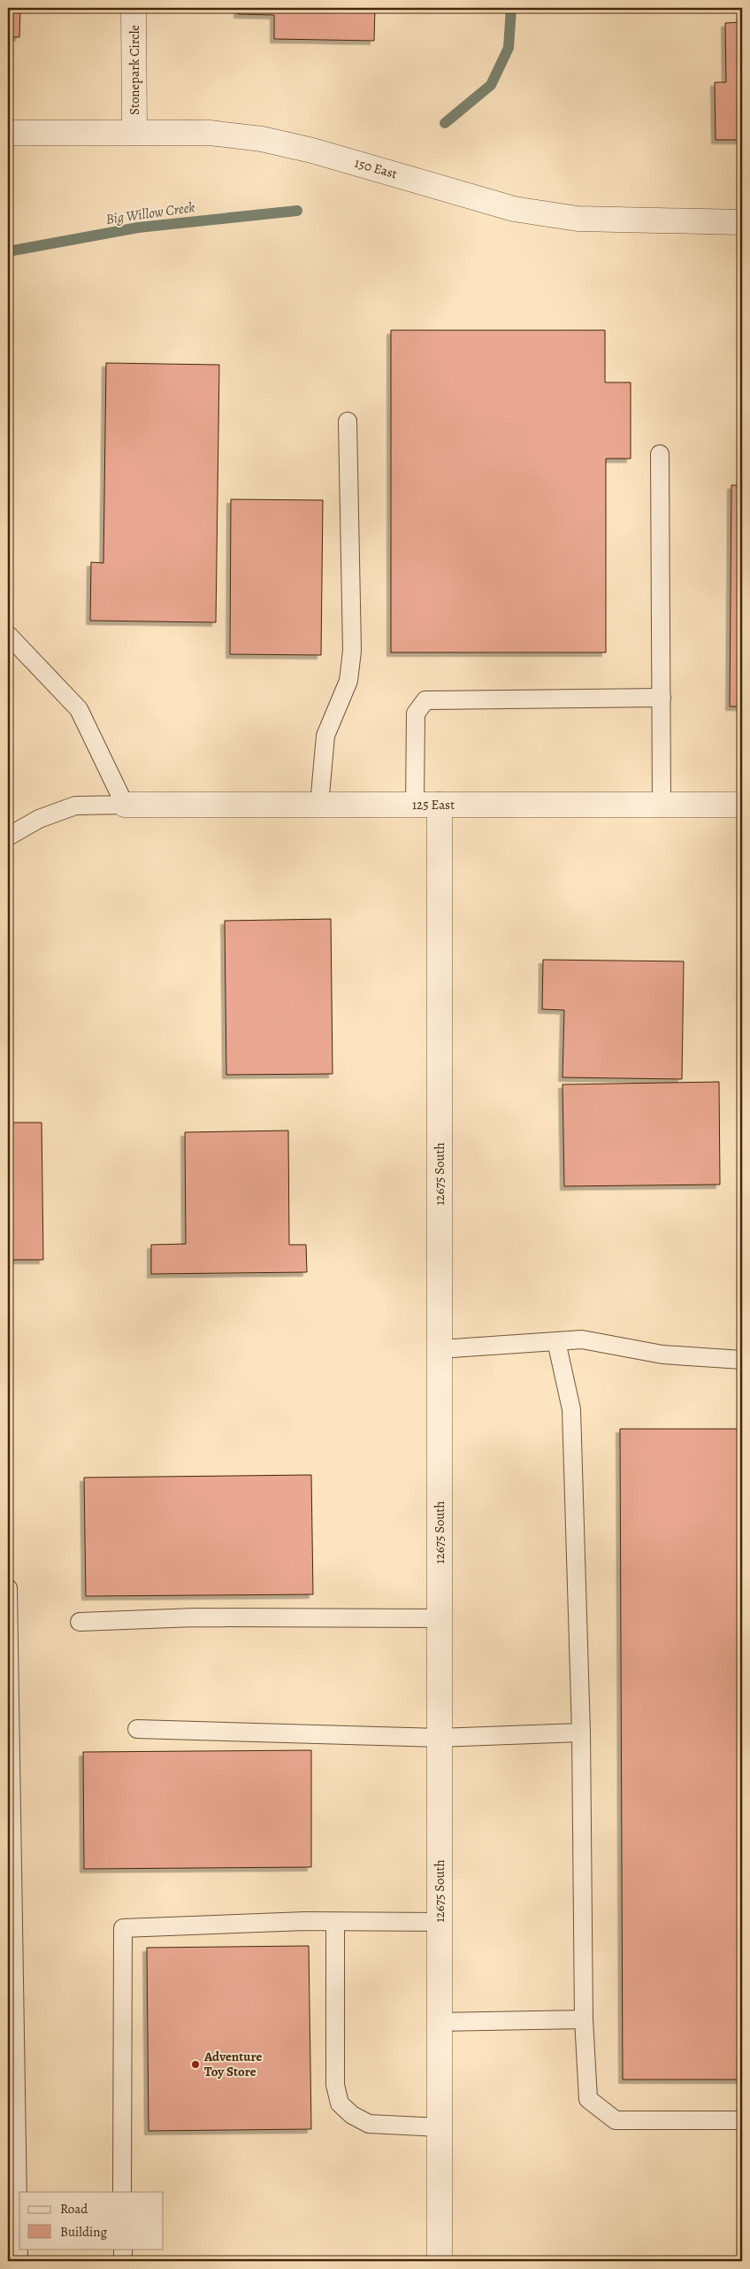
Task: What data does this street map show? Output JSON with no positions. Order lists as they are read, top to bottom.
{
  "streets": {
    "street": [
      "Stonepark Circle",
      "150 East",
      "125 East",
      "12675 South"
    ]
  },
  "crossings": [
    ["Stonepark Circle", "150 East"],
    ["125 East", "12675 South"]
  ],
  "water": ["Big Willow Creek"],
  "places": ["Adventure Toy Store"],
  "legend": ["Road", "Building"]
}
